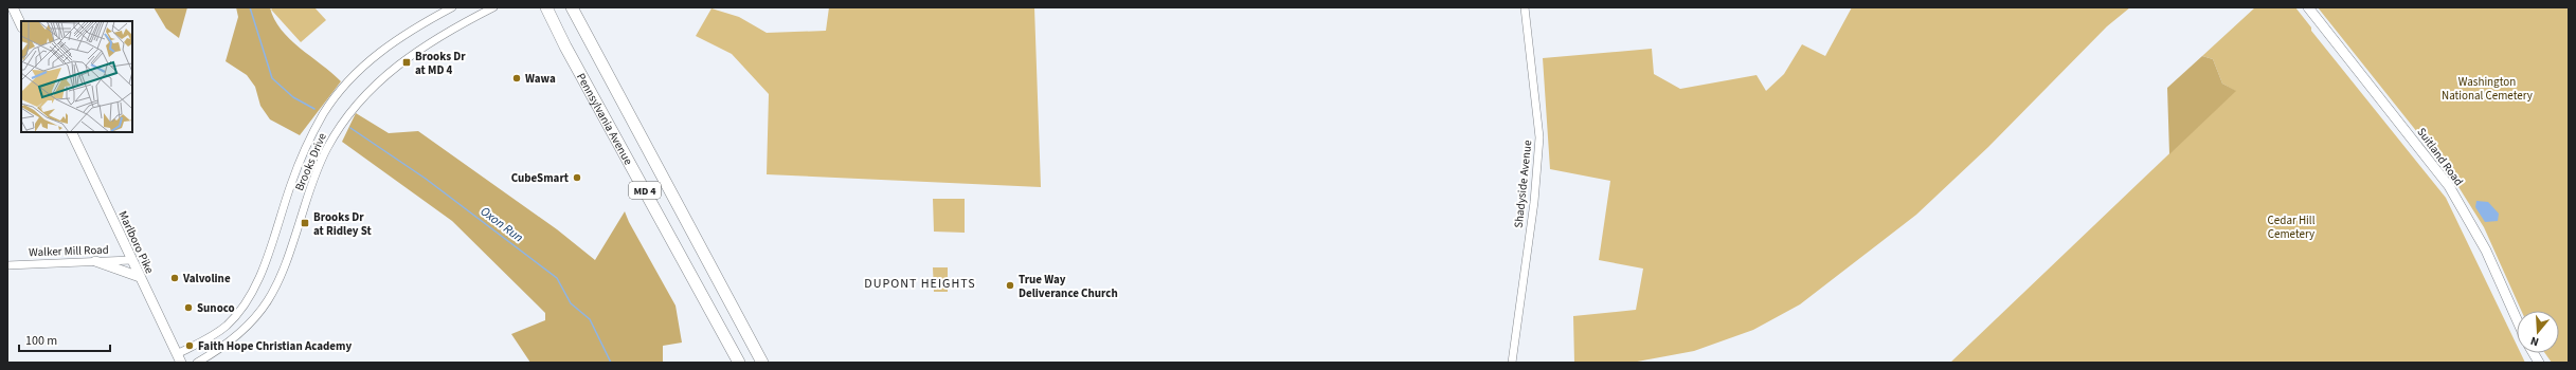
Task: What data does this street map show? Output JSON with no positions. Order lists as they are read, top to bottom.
{
  "streets": {
    "highway": ["Pennsylvania Avenue", "MD 4"],
    "main road": ["Suitland Road", "Marlboro Pike"],
    "street": ["Brooks Drive", "Shadyside Avenue", "Walker Mill Road"]
  },
  "crossings": [
    ["Brooks Drive", "Marlboro Pike"],
    ["Marlboro Pike", "Walker Mill Road"]
  ],
  "districts": ["DUPONT HEIGHTS"],
  "water": ["Oxon Run"],
  "parks": ["Washington National Cemetery", "Cedar Hill Cemetery"],
  "places": {
    "transit": ["Brooks Dr at MD 4", "Brooks Dr at Ridley St"],
    "other": [
      "Wawa",
      "CubeSmart",
      "Valvoline",
      "True Way Deliverance Church",
      "Sunoco",
      "Faith Hope Christian Academy"
    ]
  },
  "scale_bar": "100 m",
  "north": "bottom"
}
